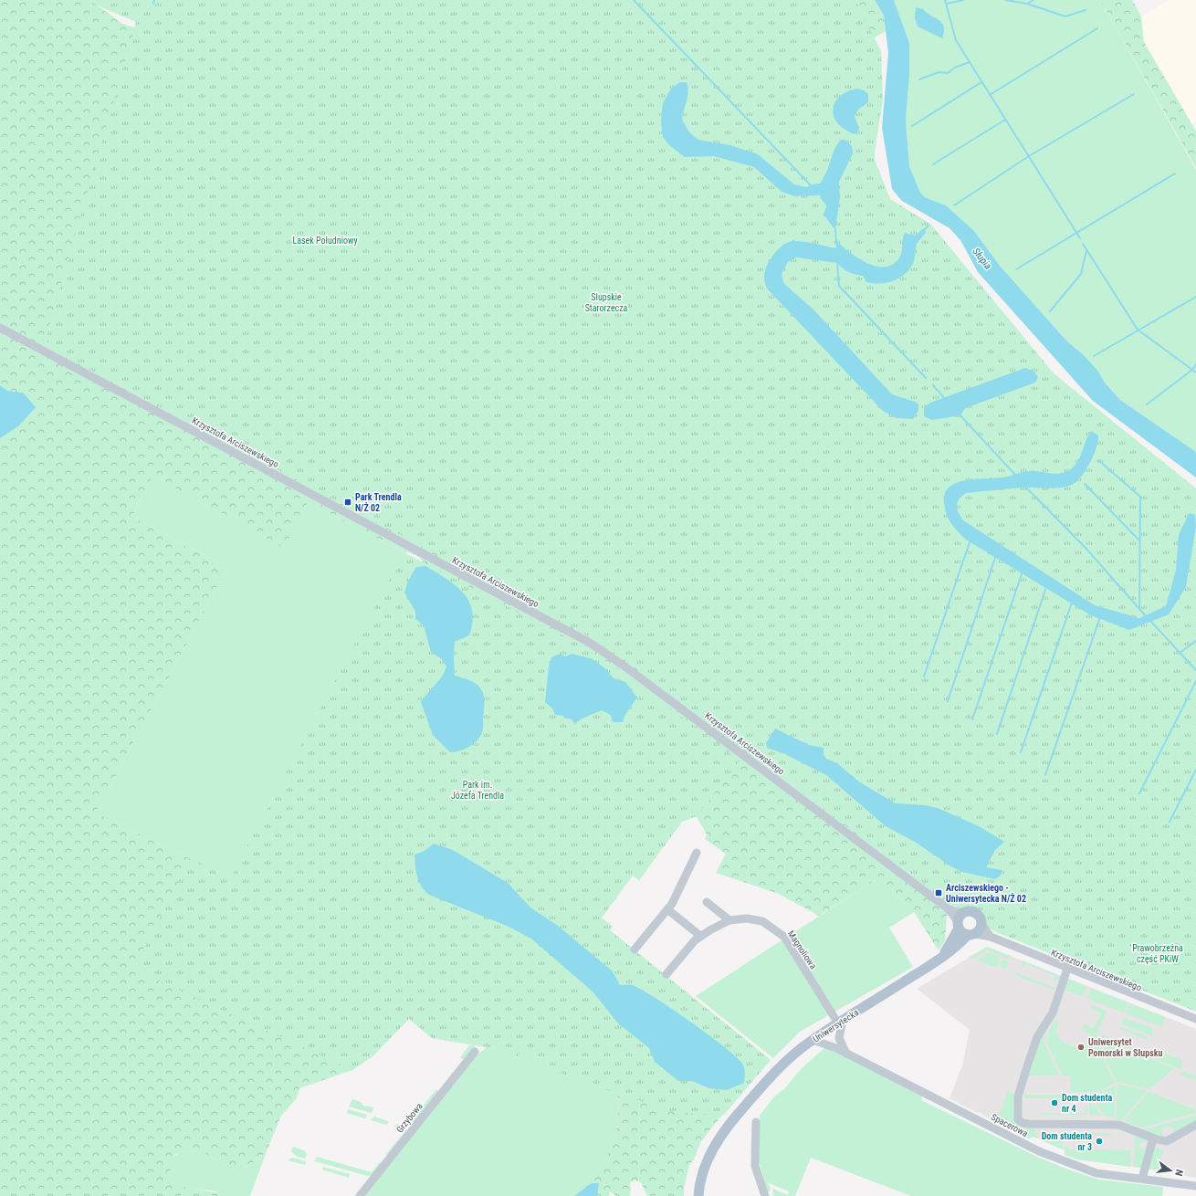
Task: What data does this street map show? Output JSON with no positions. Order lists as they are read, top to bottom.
{
  "streets": {
    "main road": ["Uniwersytecka"],
    "street": [
      "Krzysztofa Arciszewskiego",
      "Magnoliowa",
      "Grzybowa",
      "Spacerowa"
    ]
  },
  "crossings": [
    ["Krzysztofa Arciszewskiego", "Uniwersytecka"],
    ["Magnoliowa", "Uniwersytecka"],
    ["Uniwersytecka", "Spacerowa"]
  ],
  "water": ["Słupia"],
  "parks": [
    "Lasek Południowy",
    "Słupskie Starorzecza",
    "Park im. Józefa Trendla",
    "Prawobrzeżna część PKiW"
  ],
  "places": {
    "transit": ["Park Trendla N/Ż 02", "Arciszewskiego - Uniwersytecka N/Ż 02"],
    "other": ["Uniwersytet Pomorski w Słupsku", "Dom studenta nr 4", "Dom studenta nr 3"]
  },
  "north": "right"
}
